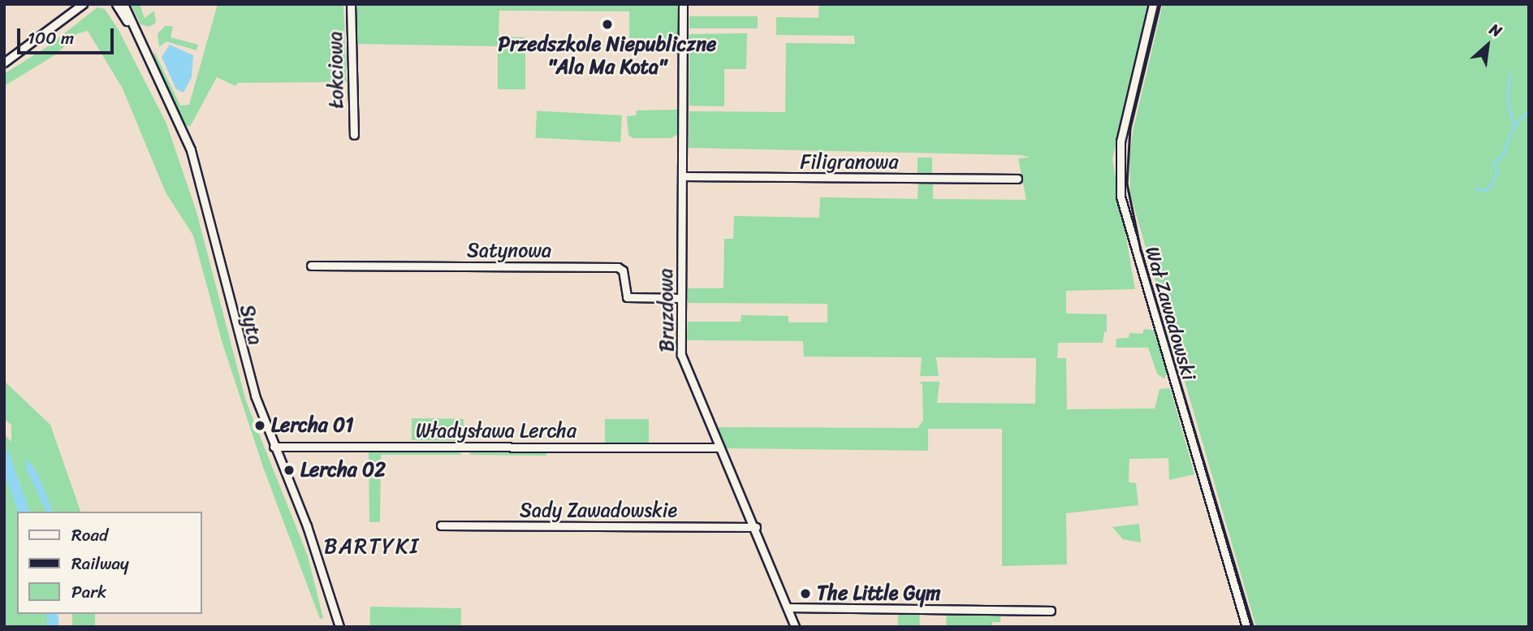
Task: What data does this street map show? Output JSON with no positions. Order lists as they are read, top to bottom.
{
  "streets": {
    "street": [
      "Łokciowa",
      "Filigranowa",
      "Satynowa",
      "Bruzdowa",
      "Wał Zawadowski",
      "Syta",
      "Władysława Lercha",
      "Sady Zawadowskie"
    ]
  },
  "crossings": [
    ["Filigranowa", "Bruzdowa"],
    ["Satynowa", "Bruzdowa"],
    ["Bruzdowa", "Władysława Lercha"],
    ["Bruzdowa", "Sady Zawadowskie"],
    ["Syta", "Władysława Lercha"]
  ],
  "districts": ["BARTYKI"],
  "places": [
    "Przedszkole Niepubliczne \"Ala Ma Kota\"",
    "Lercha 01",
    "Lercha 02",
    "The Little Gym"
  ],
  "legend": ["Road", "Railway", "Park"],
  "scale_bar": "100 m",
  "north": "top right"
}
